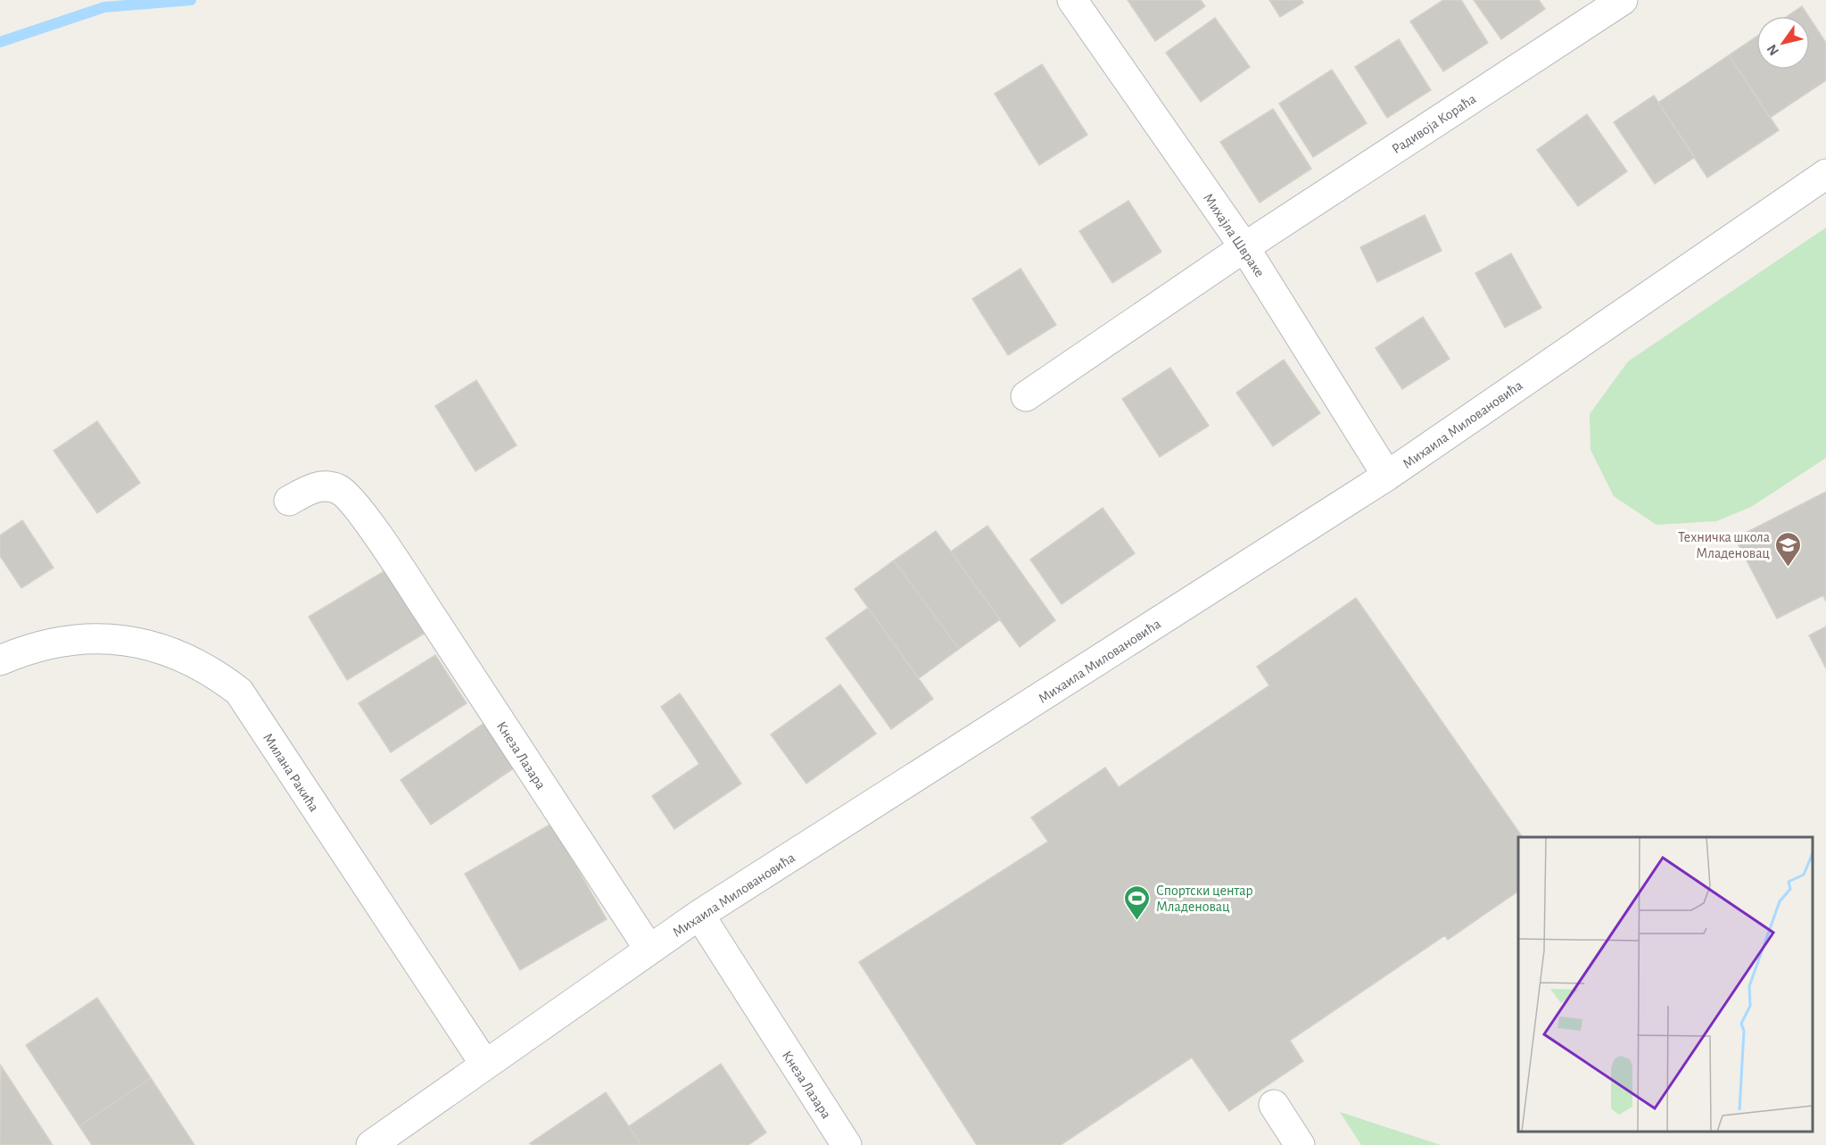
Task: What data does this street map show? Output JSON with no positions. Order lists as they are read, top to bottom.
{
  "streets": {
    "street": [
      "Радивоја Кораћа",
      "Михајла Швраке",
      "Михаила Миловановића",
      "Кнеза Лазара",
      "Милана Ракића"
    ]
  },
  "crossings": [
    ["Радивоја Кораћа", "Михајла Швраке"],
    ["Михајла Швраке", "Михаила Миловановића"],
    ["Михаила Миловановића", "Кнеза Лазара"],
    ["Михаила Миловановића", "Милана Ракића"]
  ],
  "places": {
    "school or university": ["Техничка школа Младеновац"],
    "sports": ["Спортски центар Младеновац"]
  },
  "north": "bottom left"
}
